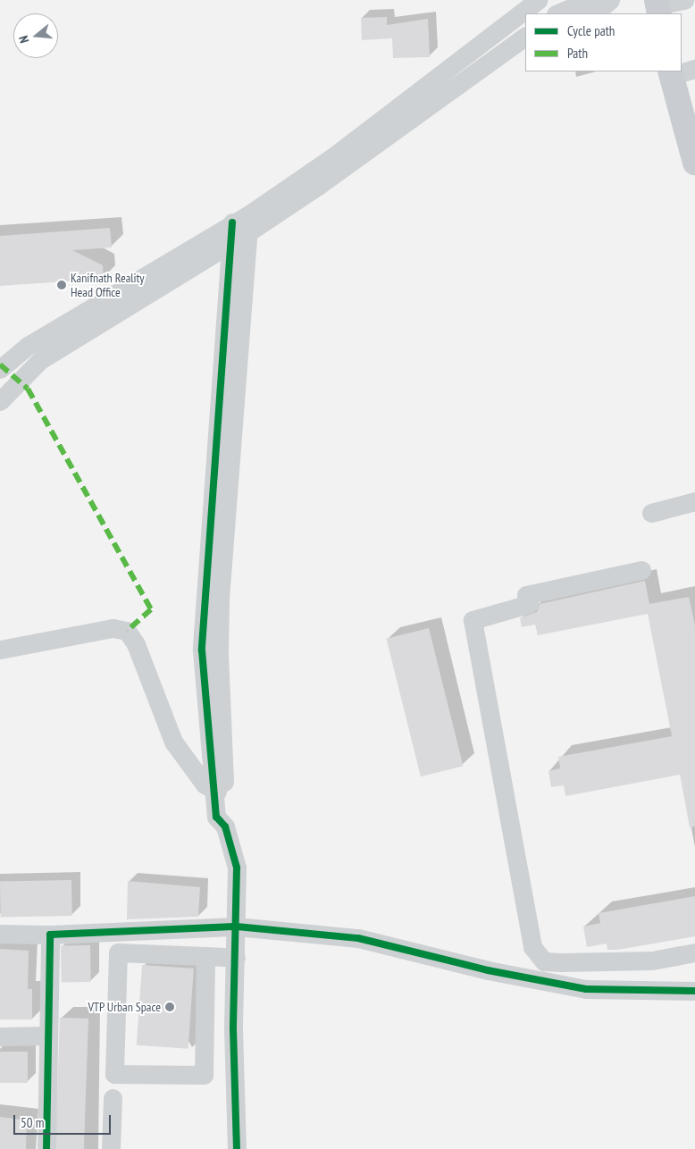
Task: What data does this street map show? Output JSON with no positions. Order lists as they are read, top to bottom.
{
  "places": ["Kanifnath Reality Head Office", "VTP Urban Space"],
  "legend": ["Cycle path", "Path"],
  "scale_bar": "50 m",
  "north": "left"
}
